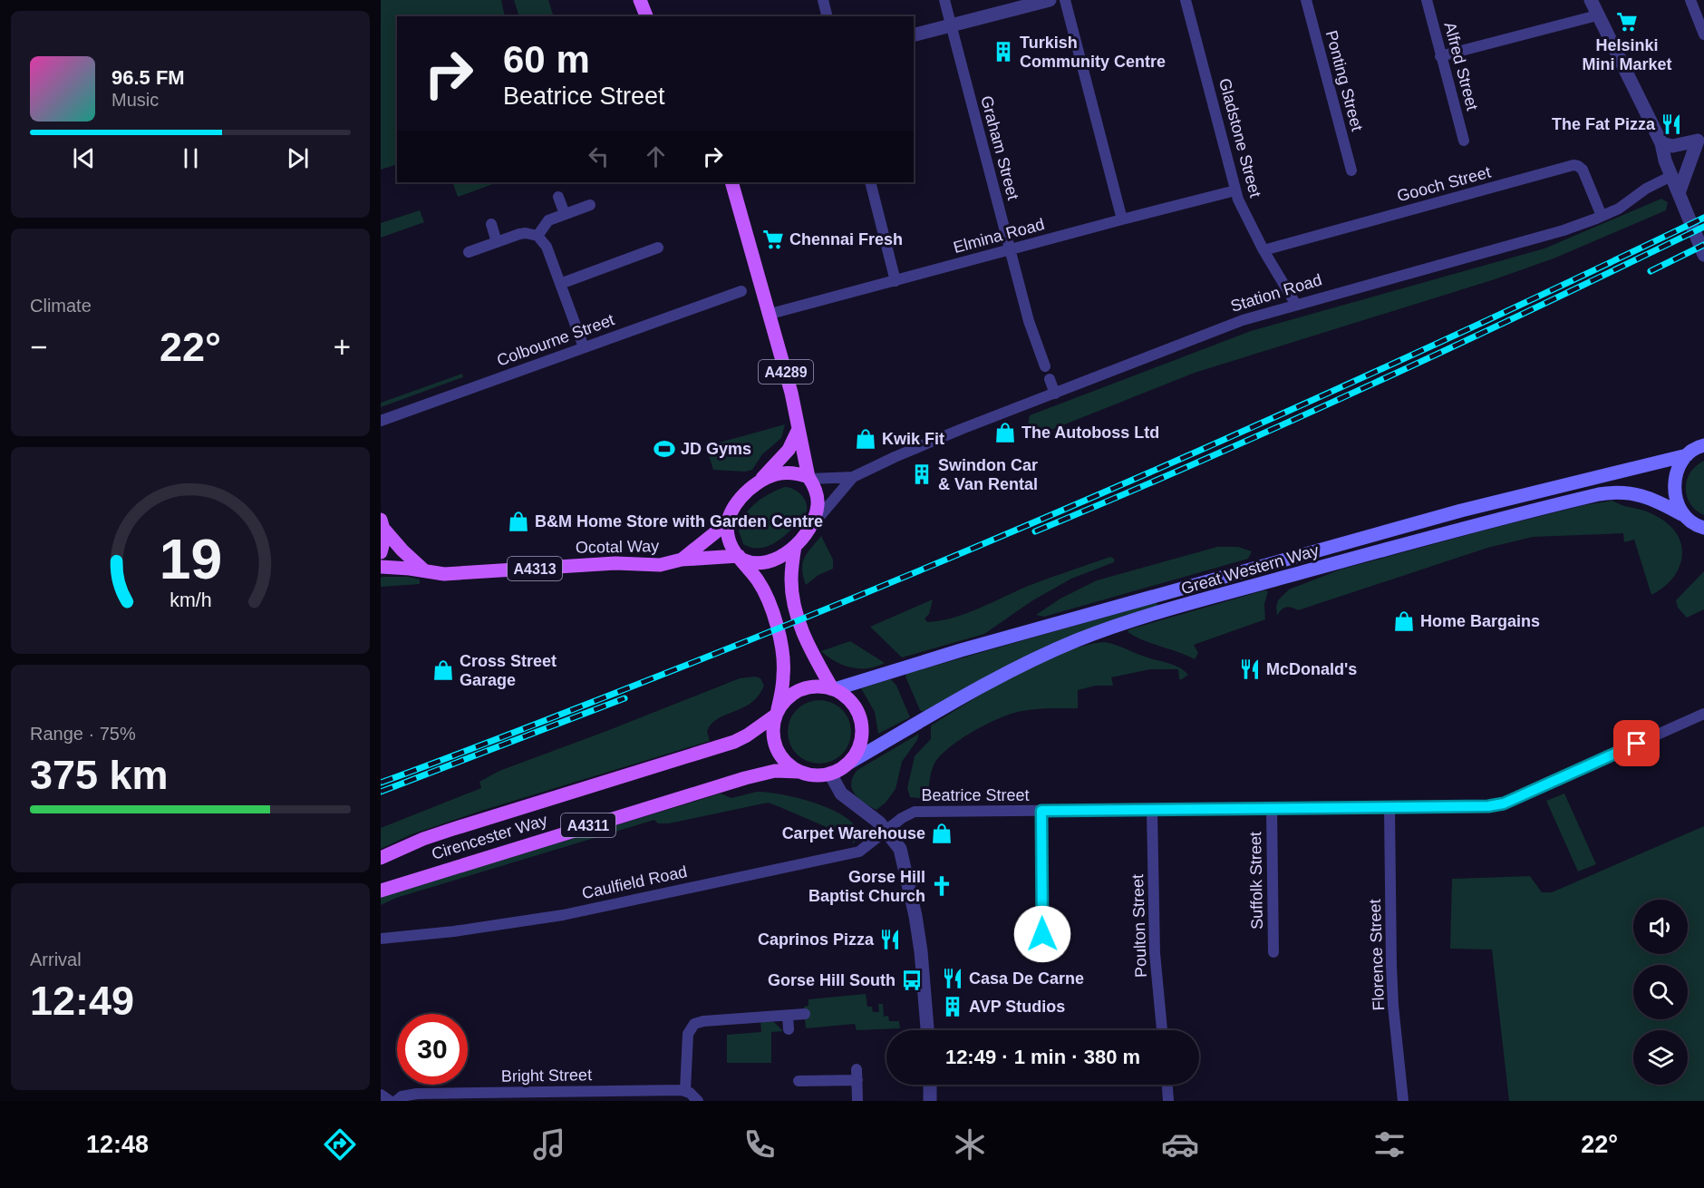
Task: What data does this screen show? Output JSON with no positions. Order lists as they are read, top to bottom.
{
  "streets": {
    "main road": [
      "A4289",
      "Ocotal Way",
      "A4313",
      "Great Western Way",
      "A4311",
      "Cirencester Way"
    ],
    "street": [
      "Alfred Street",
      "Ponting Street",
      "Gladstone Street",
      "Graham Street",
      "Gooch Street",
      "Elmina Road",
      "Station Road",
      "Colbourne Street",
      "Beatrice Street",
      "Suffolk Street",
      "Caulfield Road",
      "Poulton Street",
      "Florence Street",
      "Bright Street"
    ]
  },
  "crossings": [
    ["Gladstone Street", "Gooch Street"],
    ["Gladstone Street", "Elmina Road"],
    ["Gladstone Street", "Station Road"],
    ["Graham Street", "Elmina Road"],
    ["Gooch Street", "Station Road"],
    ["Elmina Road", "A4289"],
    ["Station Road", "A4289"],
    ["Station Road", "Ocotal Way"],
    ["A4289", "Ocotal Way"],
    ["Great Western Way", "A4311"],
    ["Great Western Way", "Cirencester Way"],
    ["Beatrice Street", "Suffolk Street"],
    ["Beatrice Street", "Caulfield Road"],
    ["Beatrice Street", "Poulton Street"],
    ["Beatrice Street", "Florence Street"],
    ["A4311", "Cirencester Way"]
  ],
  "places": {
    "supermarket": ["Helsinki Mini Market", "Chennai Fresh"],
    "building": ["Turkish Community Centre", "Swindon Car & Van Rental", "AVP Studios"],
    "restaurant": [
      "The Fat Pizza",
      "McDonald's",
      "Caprinos Pizza",
      "Casa De Carne"
    ],
    "shop": [
      "The Autoboss Ltd",
      "Kwik Fit",
      "B&M Home Store with Garden Centre",
      "Home Bargains",
      "Cross Street Garage",
      "Carpet Warehouse"
    ],
    "sports": ["JD Gyms"],
    "church": ["Gorse Hill Baptist Church"],
    "bus stop": ["Gorse Hill South"]
  },
  "page": {
    "turn": ["60 m", "Beatrice Street"],
    "song": ["96.5 FM", "Music"],
    "tile": [
      "Climate",
      ["Range · 75%", "375 km"],
      ["Arrival", "12:49"]
    ],
    "heat": ["−", "22°", "+"],
    "limit": "30",
    "trip": "12:49 · 1 min · 380 m",
    "tabs": ["12:48", "22°"],
    "gauge": ["19", "km/h"]
  }
}
